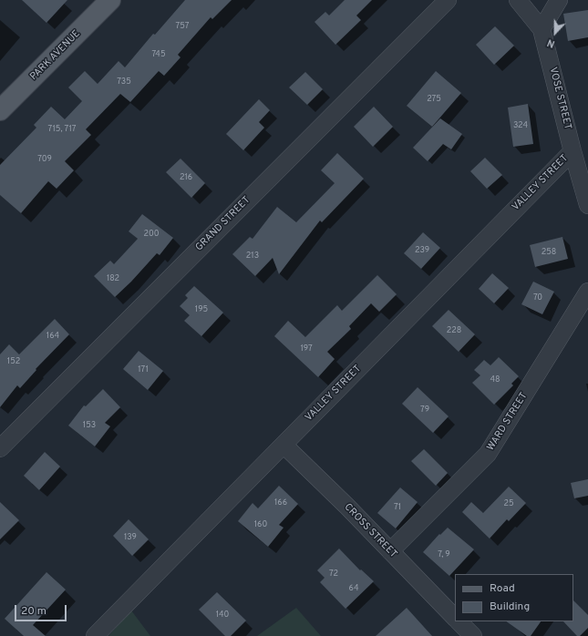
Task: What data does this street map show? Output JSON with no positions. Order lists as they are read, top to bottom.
{
  "streets": {
    "main road": ["PARK AVENUE"],
    "street": [
      "VOSE STREET",
      "VALLEY STREET",
      "GRAND STREET",
      "WARD STREET",
      "CROSS STREET"
    ]
  },
  "crossings": [
    ["VOSE STREET", "VALLEY STREET"],
    ["VALLEY STREET", "CROSS STREET"],
    ["WARD STREET", "CROSS STREET"]
  ],
  "house_numbers": [
    "757",
    "745",
    "735",
    "275",
    "324",
    "715, 717",
    "709",
    "216",
    "200",
    "239",
    "258",
    "213",
    "182",
    "70",
    "195",
    "228",
    "164",
    "197",
    "152",
    "171",
    "48",
    "79",
    "153",
    "166",
    "25",
    "71",
    "160",
    "139",
    "7, 9",
    "72",
    "64",
    "140"
  ],
  "legend": ["Road", "Building"],
  "scale_bar": "20 m",
  "north": "bottom"
}
